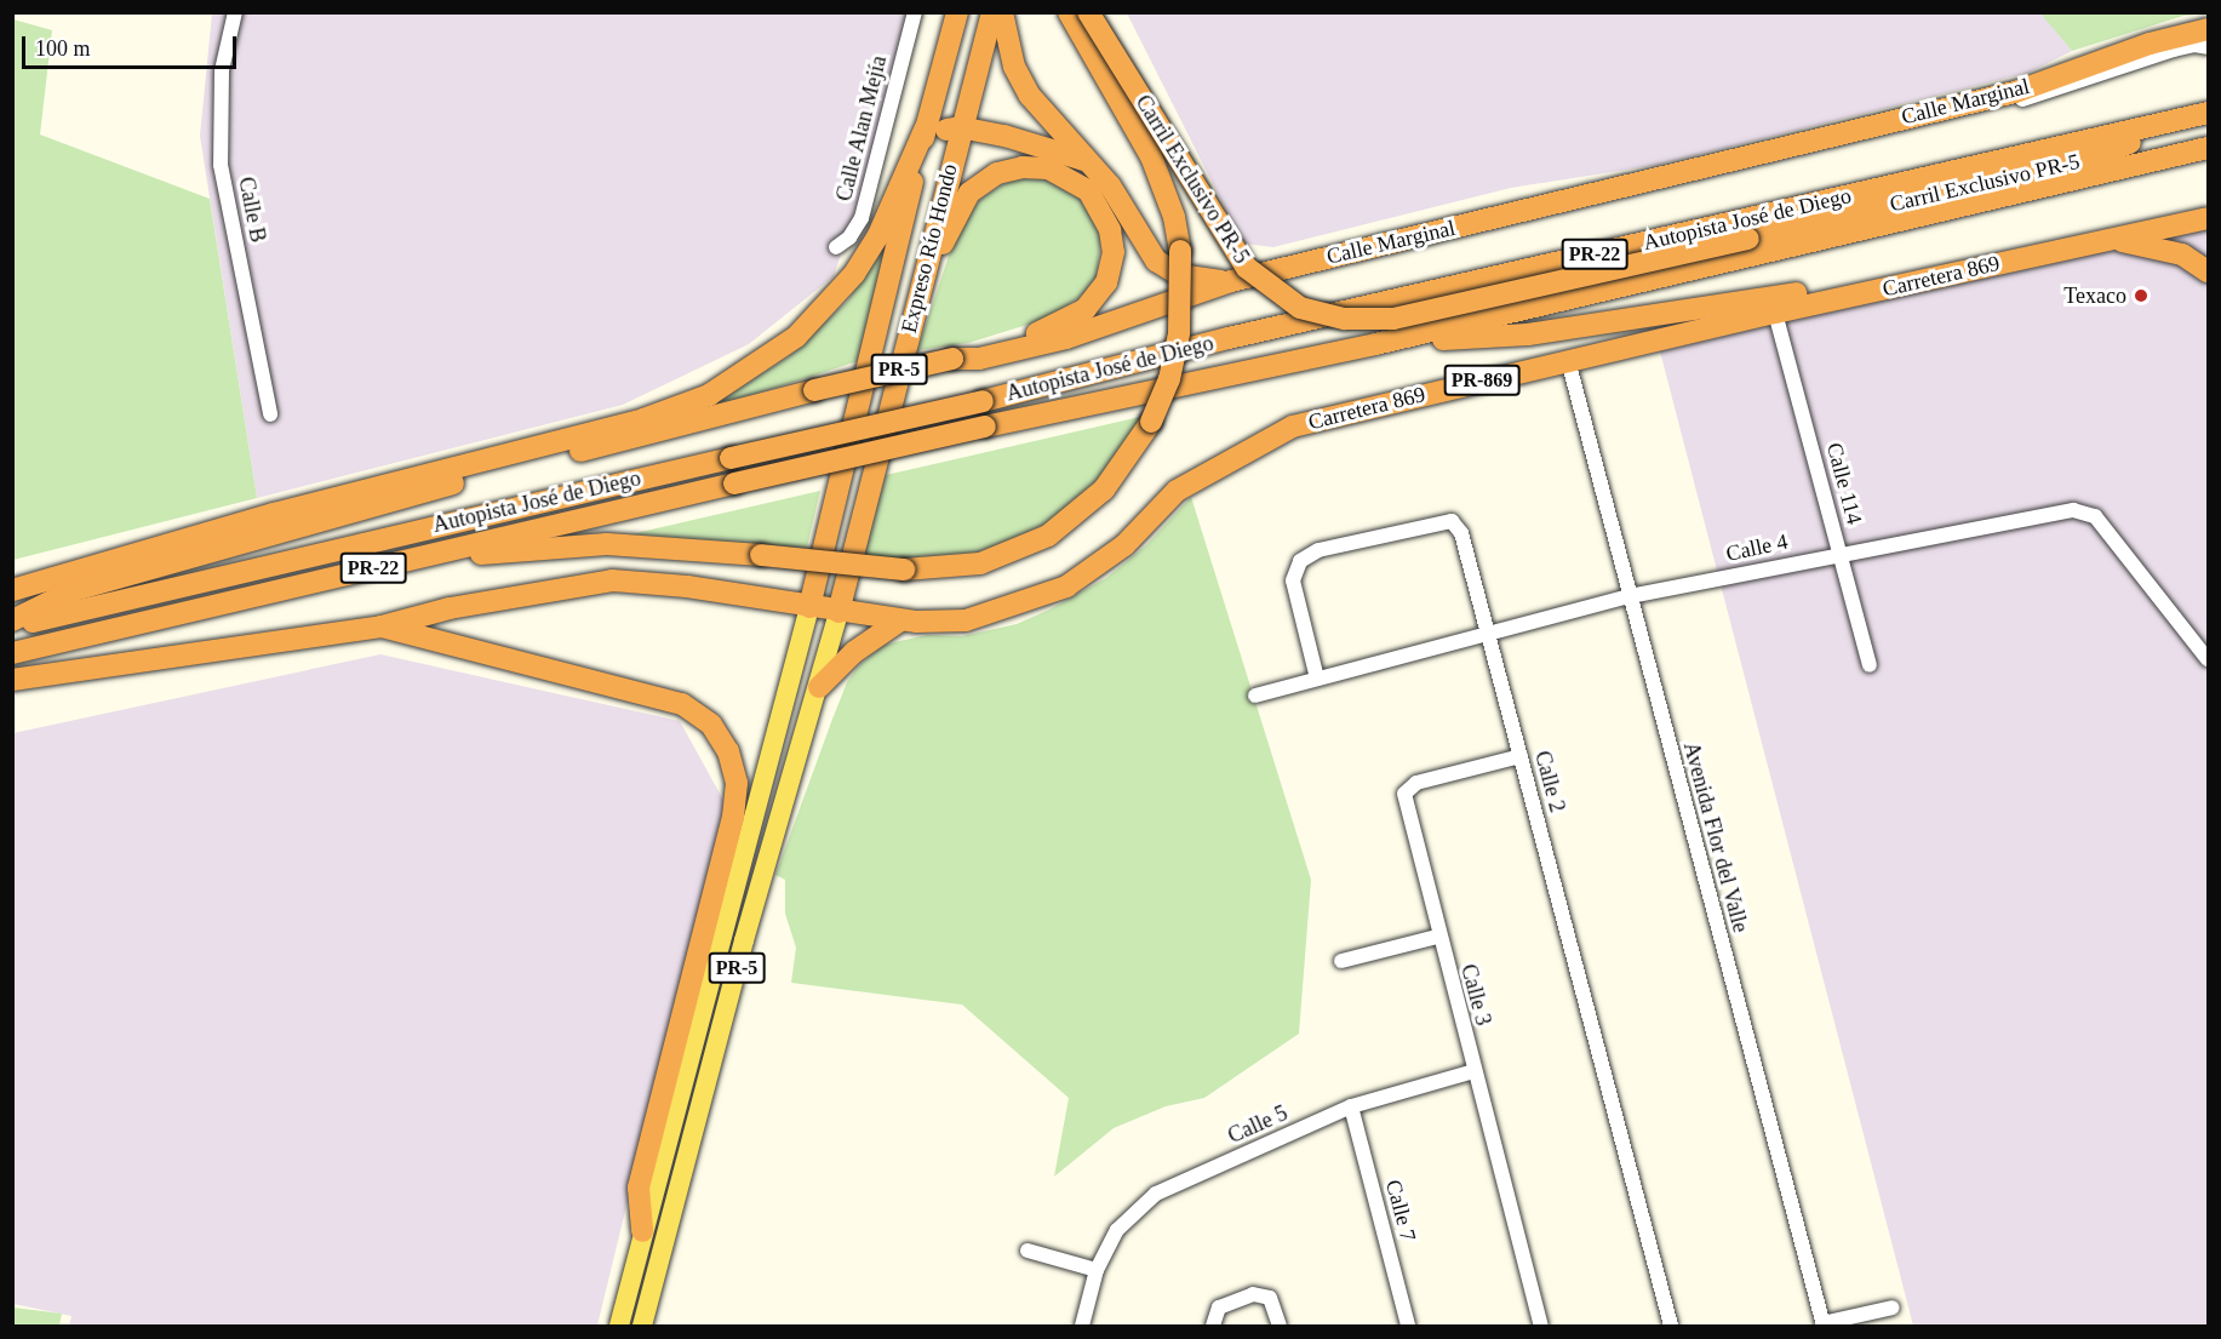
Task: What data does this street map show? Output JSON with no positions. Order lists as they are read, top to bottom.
{
  "streets": {
    "highway": [
      "Calle Marginal",
      "Carril Exclusivo PR-5",
      "Autopista José de Diego",
      "Expreso Río Hondo",
      "PR-22",
      "Carretera 869",
      "PR-5",
      "PR-869"
    ],
    "street": [
      "Calle Alan Mejía",
      "Calle B",
      "Calle 114",
      "Calle 4",
      "Calle 2",
      "Avenida Flor del Valle",
      "Calle 3",
      "Calle 5",
      "Calle 7"
    ]
  },
  "crossings": [
    ["Expreso Río Hondo", "Carretera 869"],
    ["Expreso Río Hondo", "PR-5"],
    ["Carretera 869", "PR-5"],
    ["Carretera 869", "PR-869"],
    ["Carretera 869", "Calle 114"],
    ["Carretera 869", "Avenida Flor del Valle"],
    ["Calle 114", "Calle 4"],
    ["Calle 4", "Calle 2"],
    ["Calle 4", "Avenida Flor del Valle"],
    ["Calle 2", "Calle 3"],
    ["Calle 3", "Calle 5"],
    ["Calle 5", "Calle 7"]
  ],
  "places": ["Texaco"],
  "scale_bar": "100 m"
}
